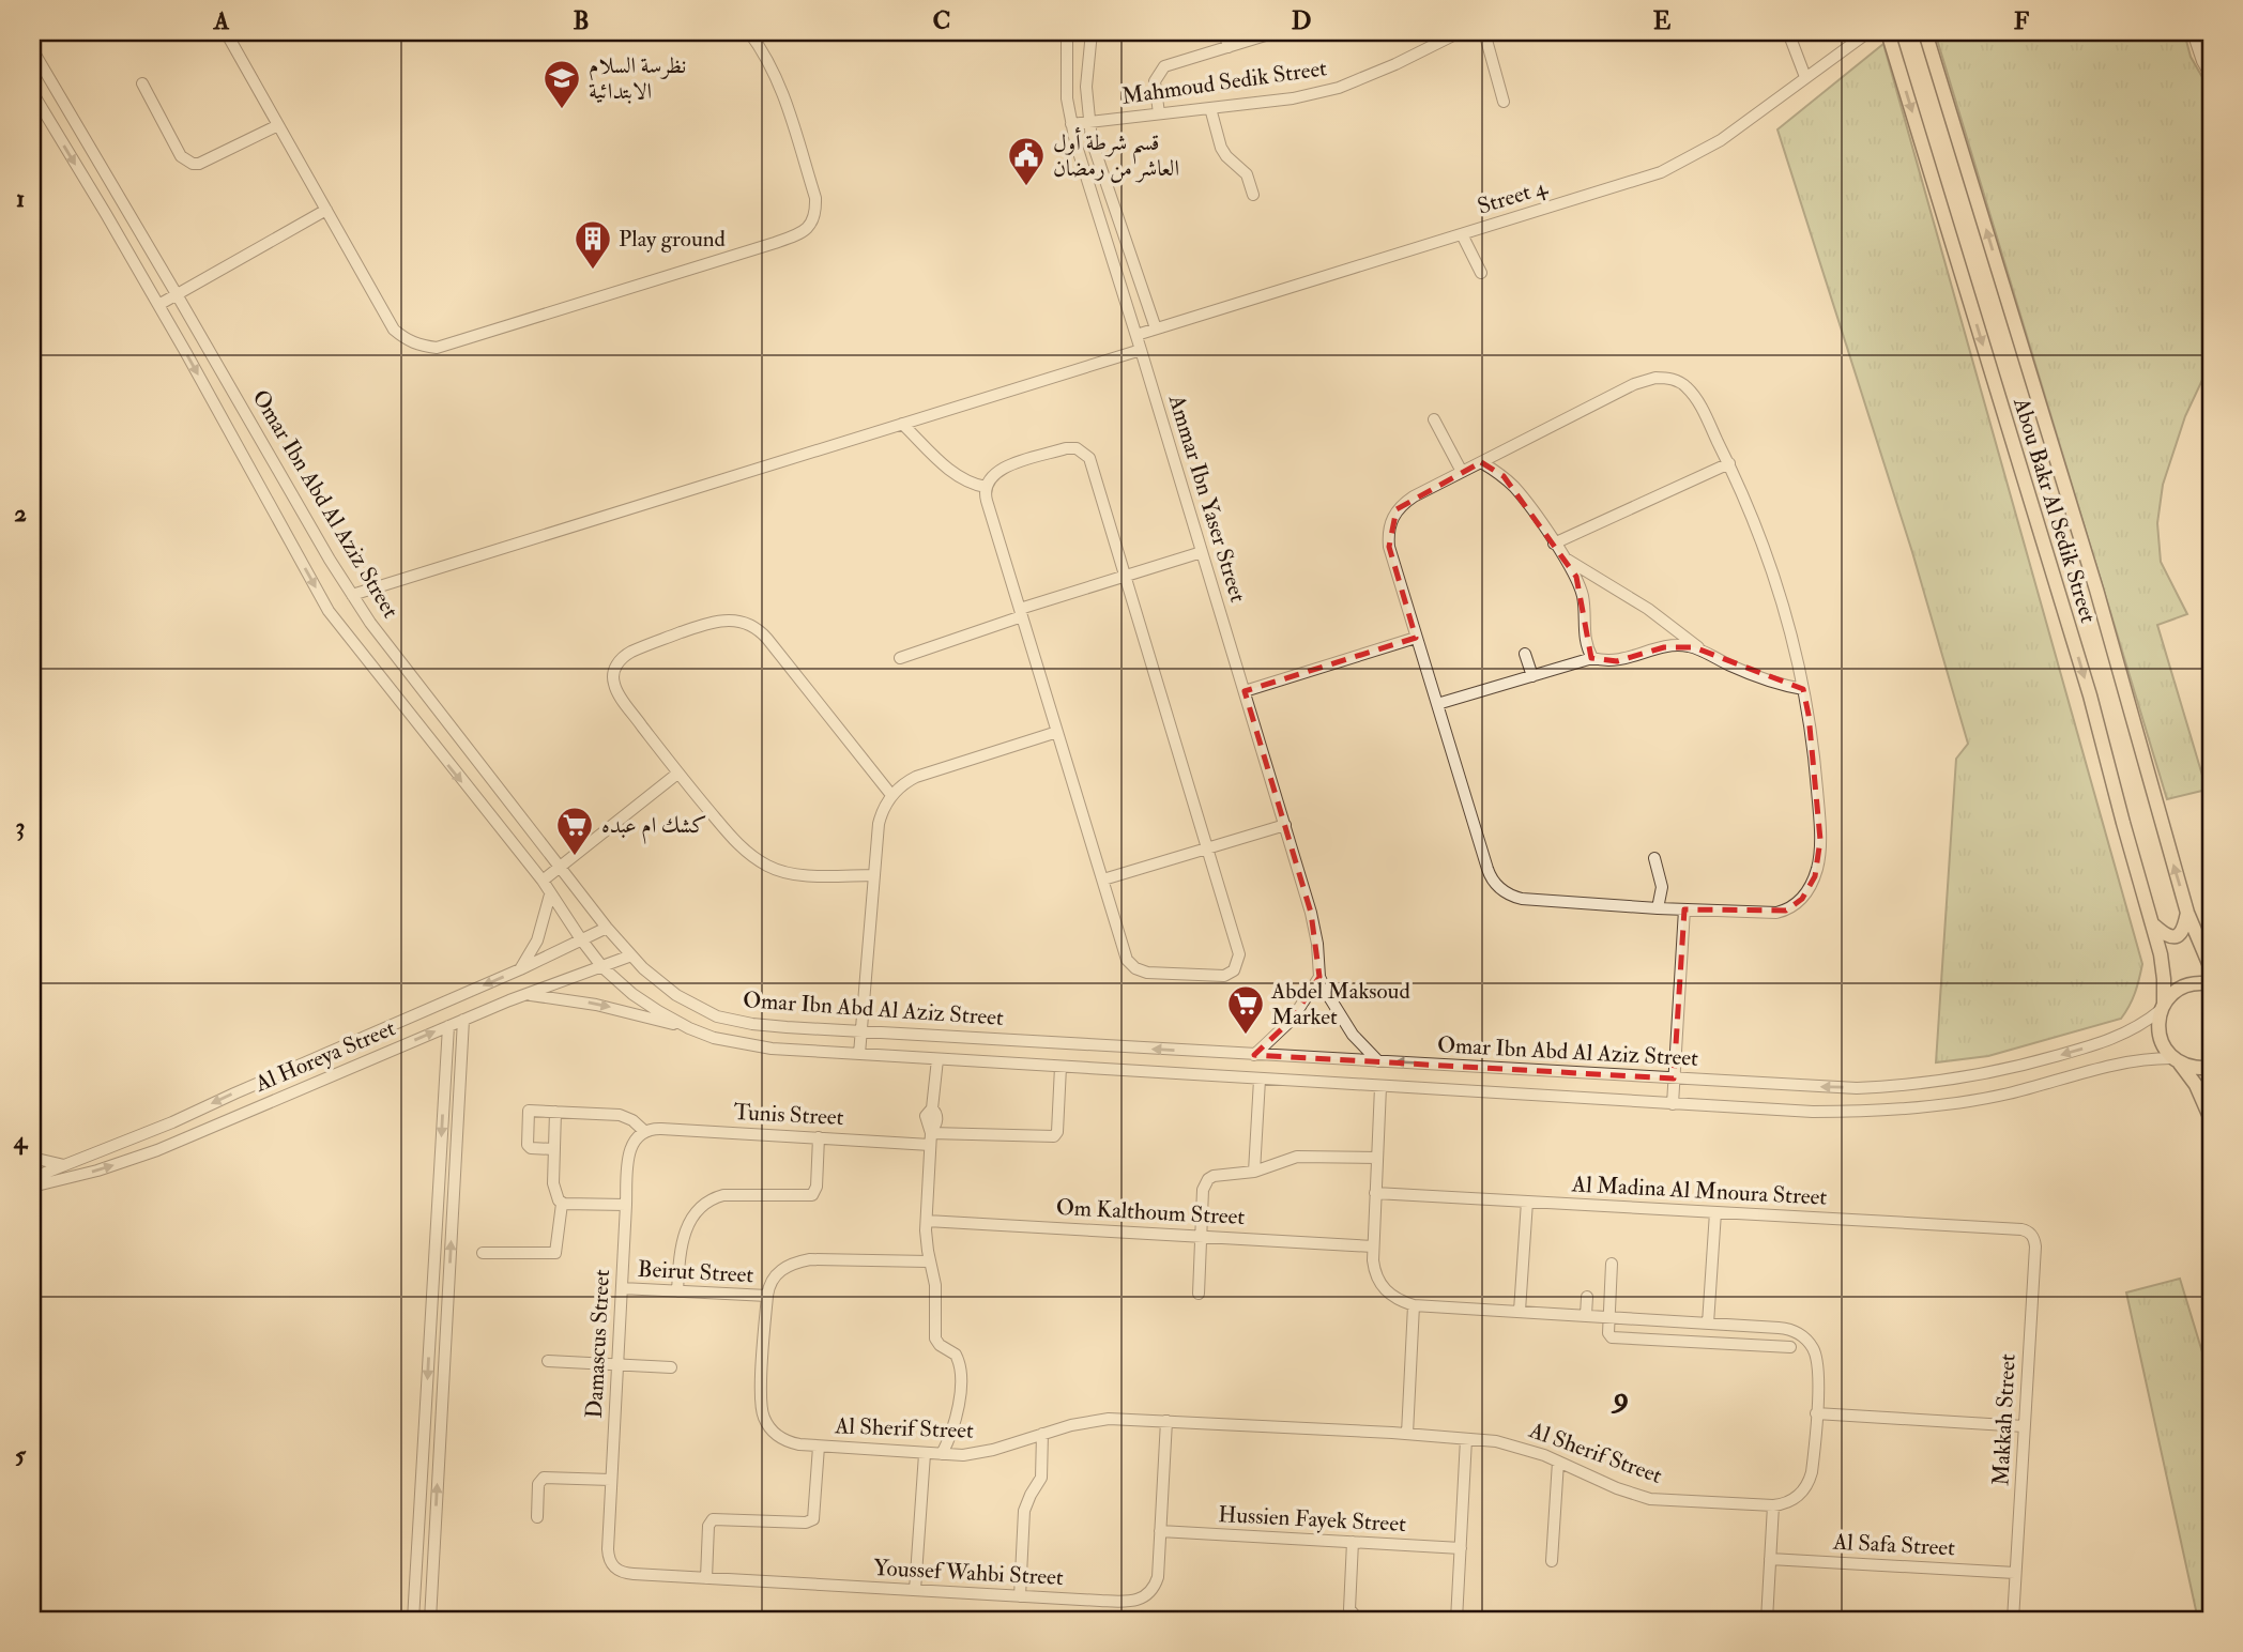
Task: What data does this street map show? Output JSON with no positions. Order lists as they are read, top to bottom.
{
  "streets": {
    "main road": ["Abou Bakr Al Sedik Street"],
    "street": [
      "Mahmoud Sedik Street",
      "Street 4",
      "Ammar Ibn Yaser Street",
      "Omar Ibn Abd Al Aziz Street",
      "Al Horeya Street",
      "Tunis Street",
      "Al Madina Al Mnoura Street",
      "Om Kalthoum Street",
      "Beirut Street",
      "Damascus Street",
      "Makkah Street",
      "Al Sherif Street",
      "Hussien Fayek Street",
      "Al Safa Street",
      "Youssef Wahbi Street"
    ]
  },
  "crossings": [
    ["Mahmoud Sedik Street", "Ammar Ibn Yaser Street"],
    ["Street 4", "Ammar Ibn Yaser Street"],
    ["Ammar Ibn Yaser Street", "Omar Ibn Abd Al Aziz Street"],
    ["Omar Ibn Abd Al Aziz Street", "Abou Bakr Al Sedik Street"],
    ["Omar Ibn Abd Al Aziz Street", "Al Horeya Street"],
    ["Omar Ibn Abd Al Aziz Street", "Tunis Street"],
    ["Tunis Street", "Damascus Street"],
    ["Al Madina Al Mnoura Street", "Makkah Street"],
    ["Beirut Street", "Damascus Street"],
    ["Beirut Street", "Al Sherif Street"],
    ["Damascus Street", "Youssef Wahbi Street"],
    ["Makkah Street", "Al Safa Street"],
    ["Al Sherif Street", "Youssef Wahbi Street"],
    ["Hussien Fayek Street", "Youssef Wahbi Street"]
  ],
  "districts": ["9"],
  "places": {
    "school or university": ["نظرسة السلام الابتدائية"],
    "public building": ["قسم شرطة أول العاشر من رمضان"],
    "building": ["Play ground"],
    "supermarket": ["كشك ام عبده", "Abdel Maksoud Market"]
  },
  "grid": {
    "columns": [
      "A",
      "B",
      "C",
      "D",
      "E",
      "F"
    ],
    "rows": [
      "1",
      "2",
      "3",
      "4",
      "5"
    ]
  }
}
